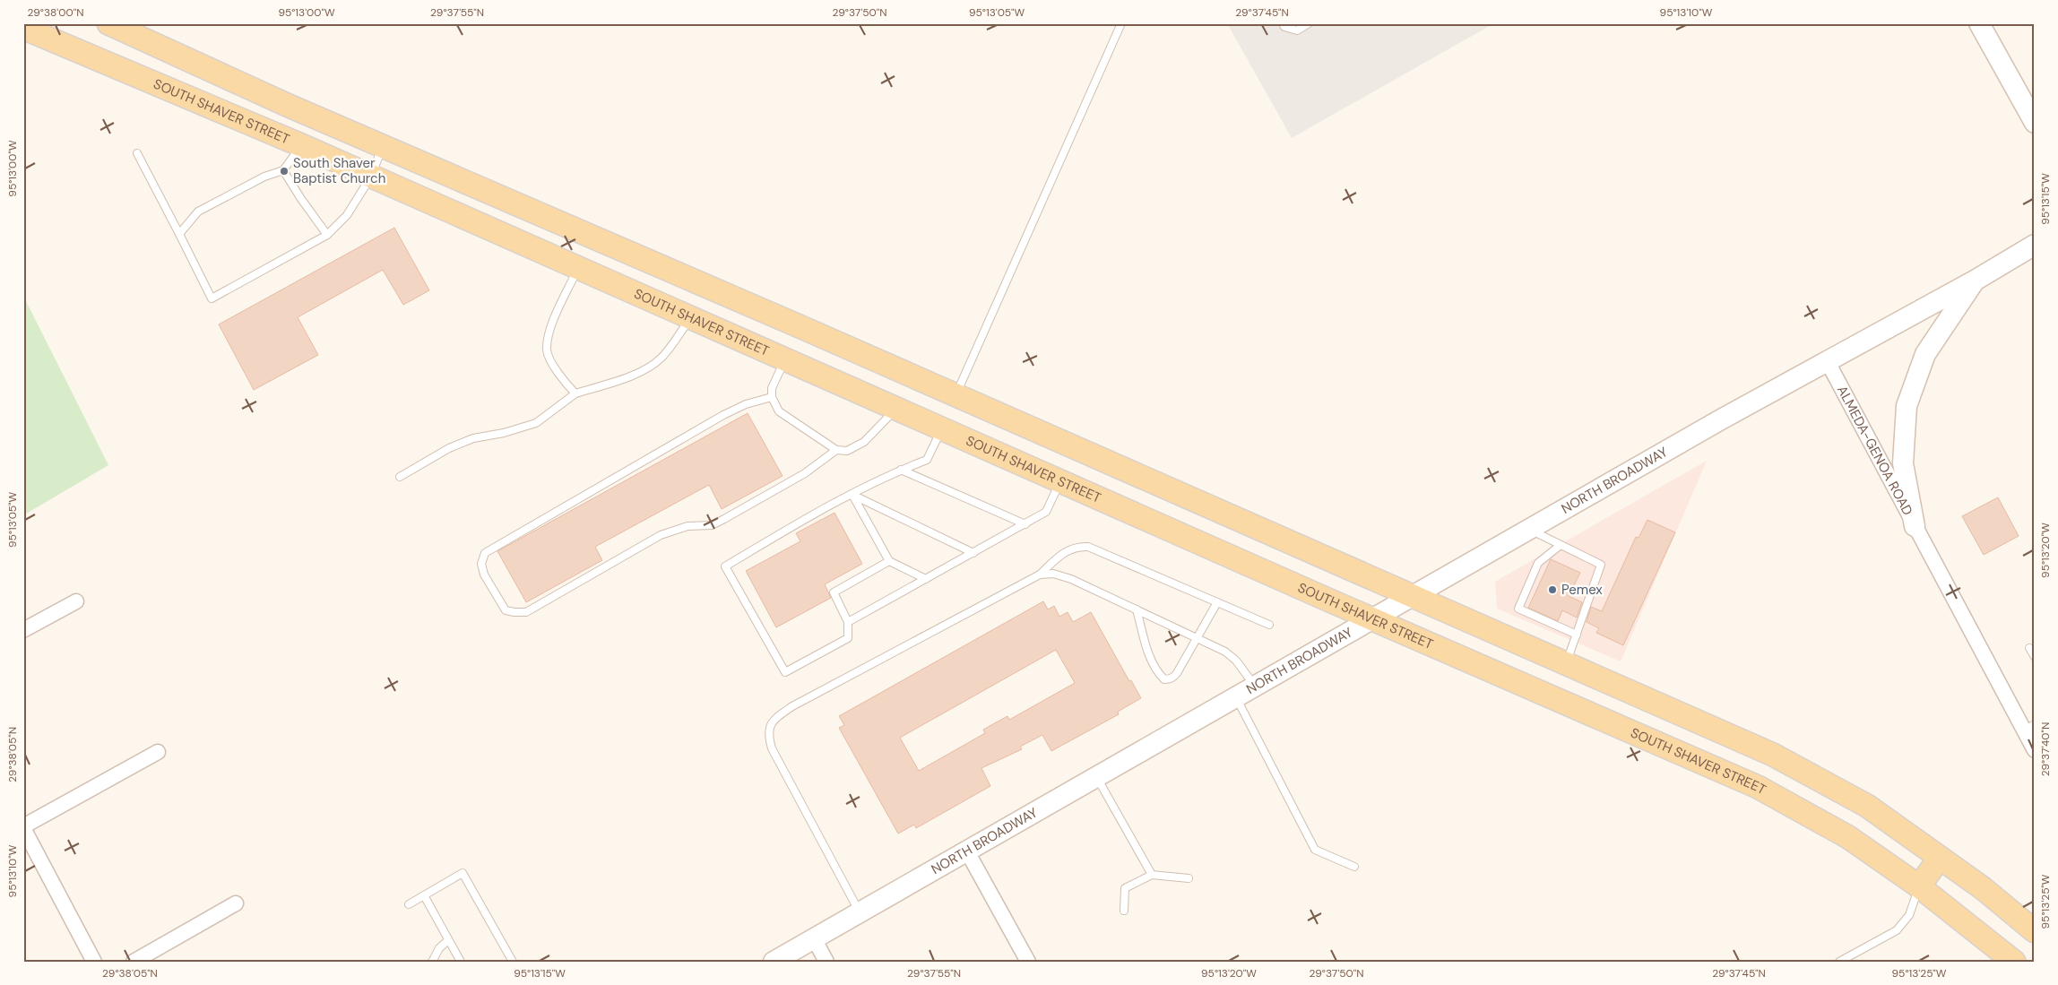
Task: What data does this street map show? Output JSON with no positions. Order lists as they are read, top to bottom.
{
  "streets": {
    "main road": ["SOUTH SHAVER STREET"],
    "street": ["ALMEDA-GENOA ROAD", "NORTH BROADWAY"]
  },
  "crossings": [
    ["SOUTH SHAVER STREET", "NORTH BROADWAY"],
    ["ALMEDA-GENOA ROAD", "NORTH BROADWAY"]
  ],
  "places": ["South Shaver Baptist Church", "Pemex"],
  "coordinates": [
    "29°38'00\"N",
    "95°13'00\"W",
    "29°37'55\"N",
    "29°37'50\"N",
    "95°13'05\"W",
    "29°37'45\"N",
    "95°13'10\"W",
    "95°13'15\"W",
    "95°13'20\"W",
    "29°37'40\"N",
    "29°38'05\"N",
    "95°13'25\"W"
  ]
}
